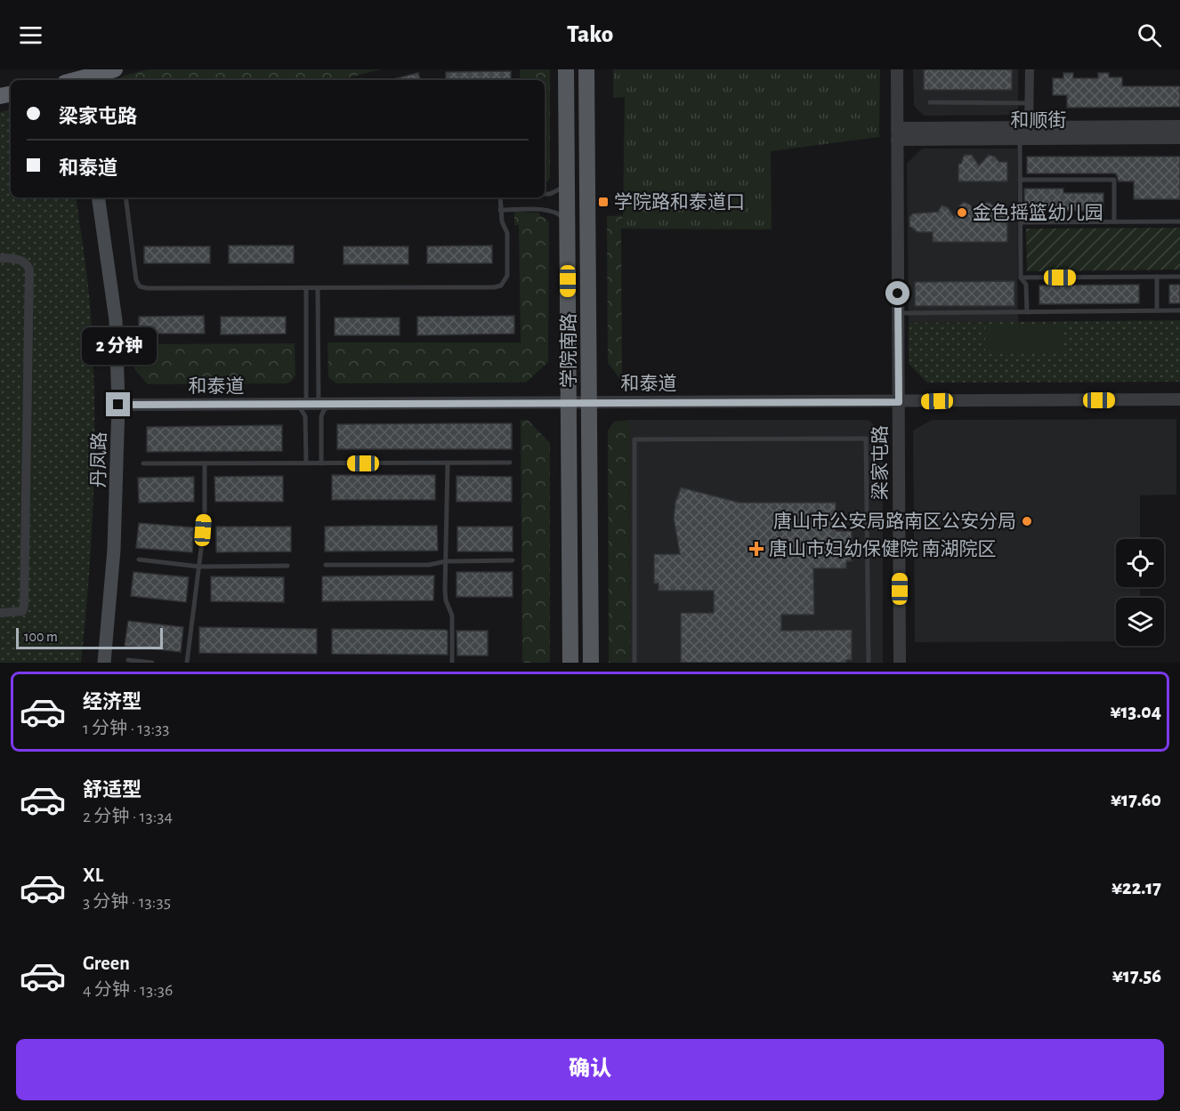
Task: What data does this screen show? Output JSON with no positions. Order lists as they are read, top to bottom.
{
  "streets": {
    "main road": ["学院南路", "丹凤路"],
    "street": ["和顺街", "和泰道", "梁家屯路"]
  },
  "crossings": [
    ["和顺街", "梁家屯路"],
    ["学院南路", "和泰道"],
    ["和泰道", "丹凤路"],
    ["和泰道", "梁家屯路"]
  ],
  "places": {
    "transit": ["学院路和泰道口"],
    "other": ["金色摇篮幼儿园", "唐山市公安局路南区公安分局"],
    "health": ["唐山市妇幼保健院 南湖院区"]
  },
  "scale_bar": "100 m",
  "page": {
    "header": "Tako",
    "banner": ["梁家屯路", "和泰道"],
    "bubble": "2 分钟",
    "scale": "100 m",
    "list": [
      {
        "name": "经济型",
        "note": "1 分钟 · 13:33",
        "value": "¥13.04"
      },
      {
        "name": "舒适型",
        "note": "2 分钟 · 13:34",
        "value": "¥17.60"
      },
      {
        "name": "XL",
        "note": "3 分钟 · 13:35",
        "value": "¥22.17"
      },
      {
        "name": "Green",
        "note": "4 分钟 · 13:36",
        "value": "¥17.56"
      }
    ],
    "buttons": "确认"
  }
}
